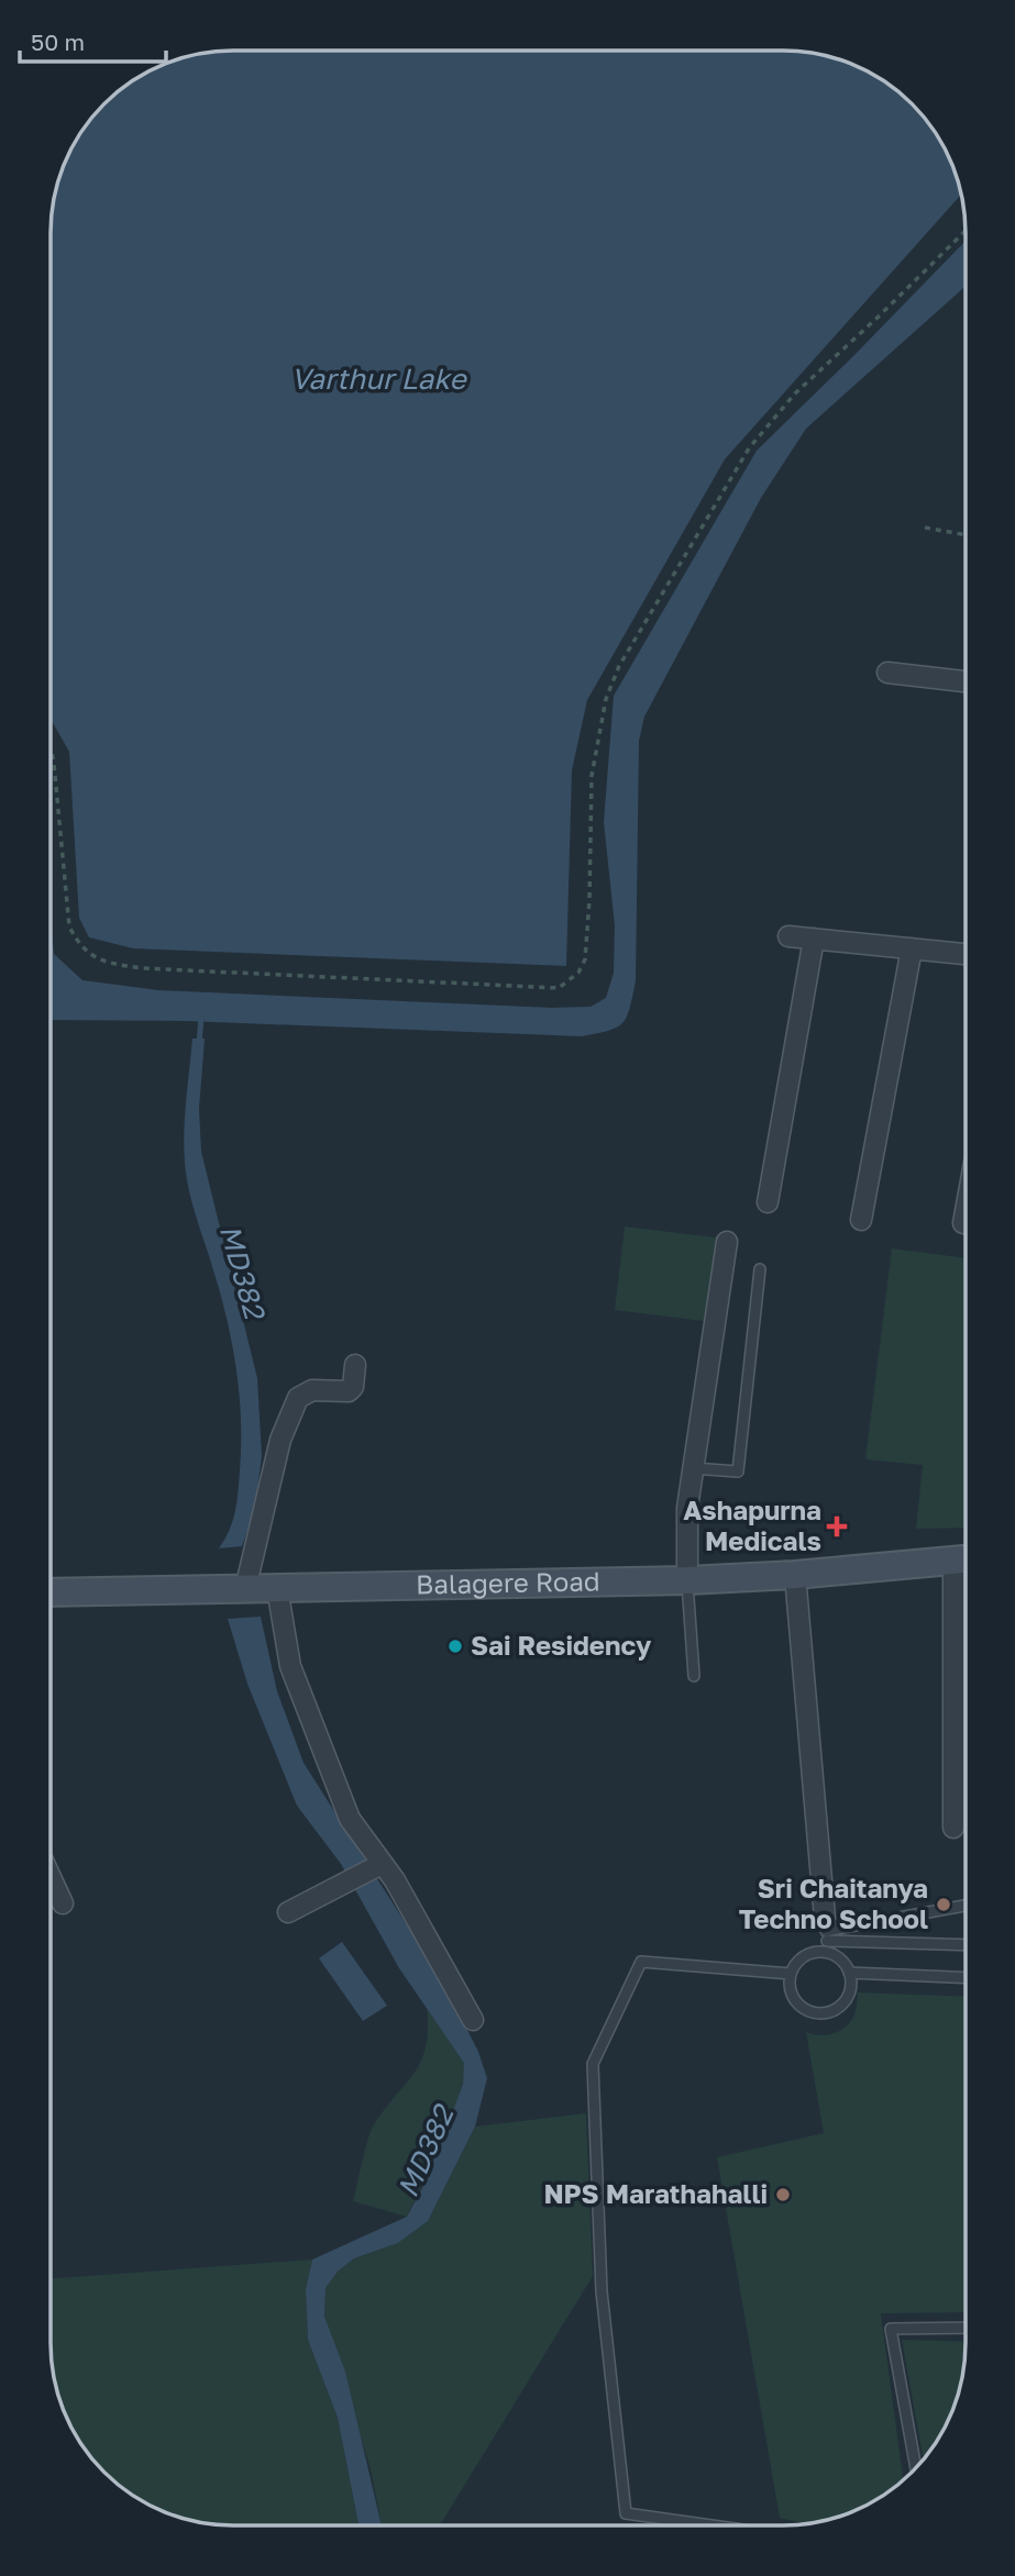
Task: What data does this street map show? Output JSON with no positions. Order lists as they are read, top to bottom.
{
  "streets": {
    "street": ["Balagere Road"]
  },
  "water": ["Varthur Lake", "MD382"],
  "places": {
    "health": ["Ashapurna Medicals"],
    "other": ["Sai Residency", "Sri Chaitanya Techno School", "NPS Marathahalli"]
  },
  "scale_bar": "50 m"
}
